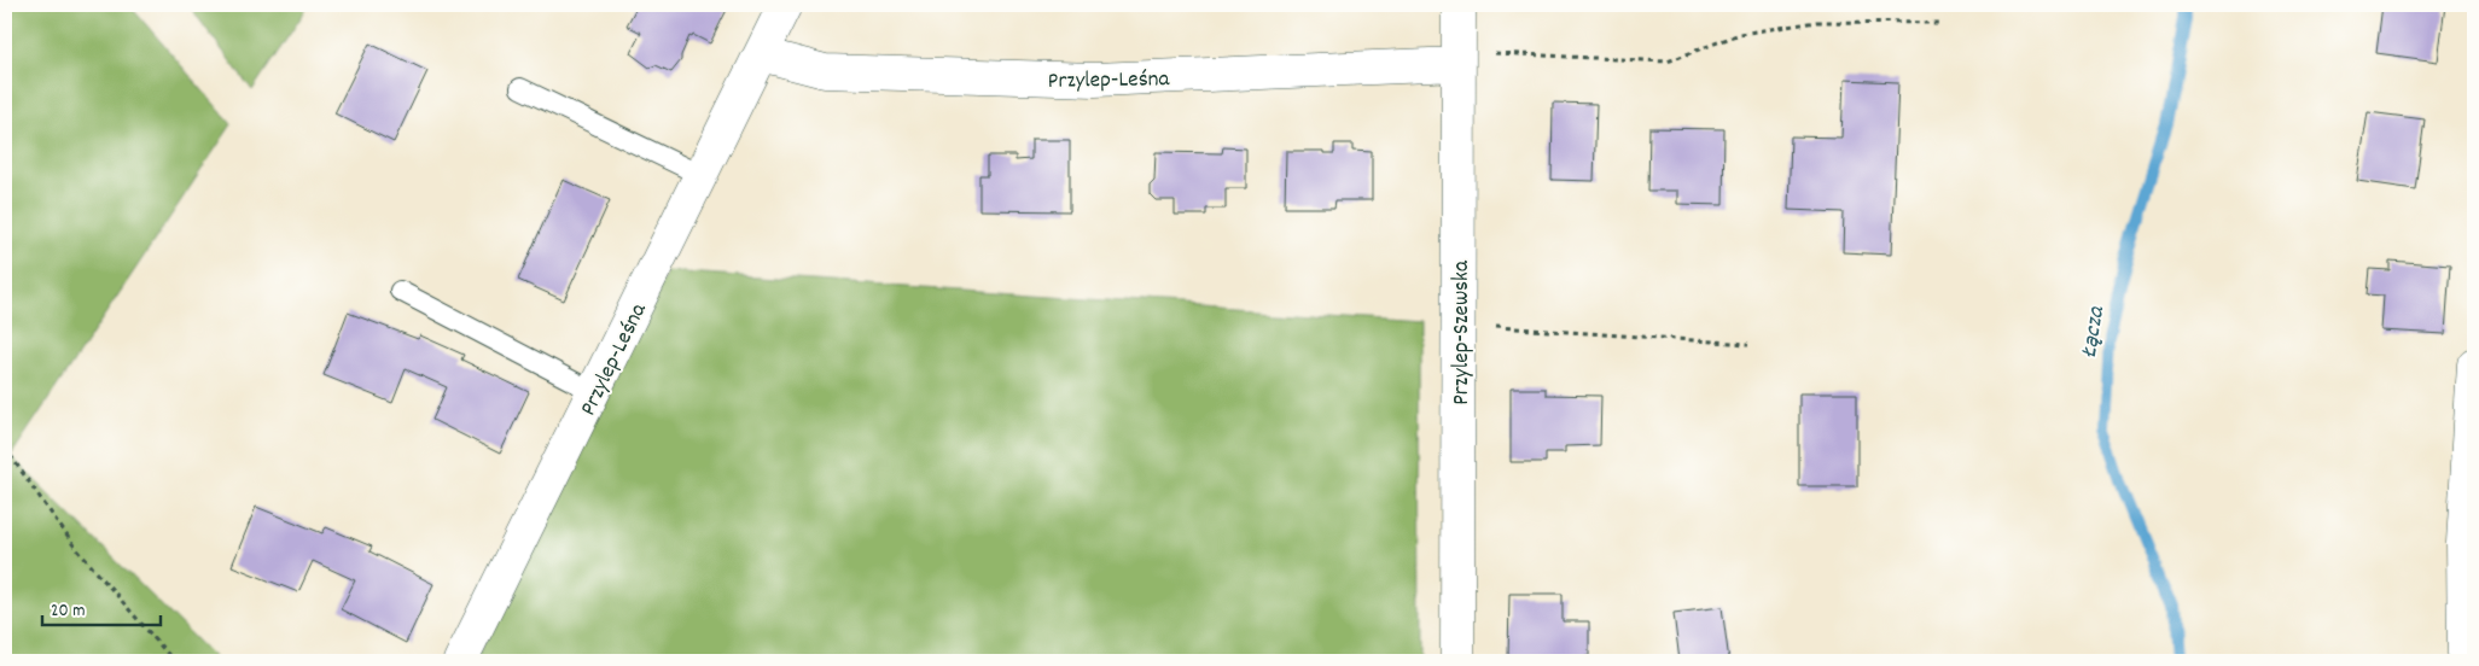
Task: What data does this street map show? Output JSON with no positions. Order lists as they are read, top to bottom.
{
  "streets": {
    "street": ["Przylep-Leśna", "Przylep-Szewska"]
  },
  "crossings": [
    ["Przylep-Leśna", "Przylep-Szewska"]
  ],
  "water": ["Łącza"],
  "scale_bar": "20 m"
}
